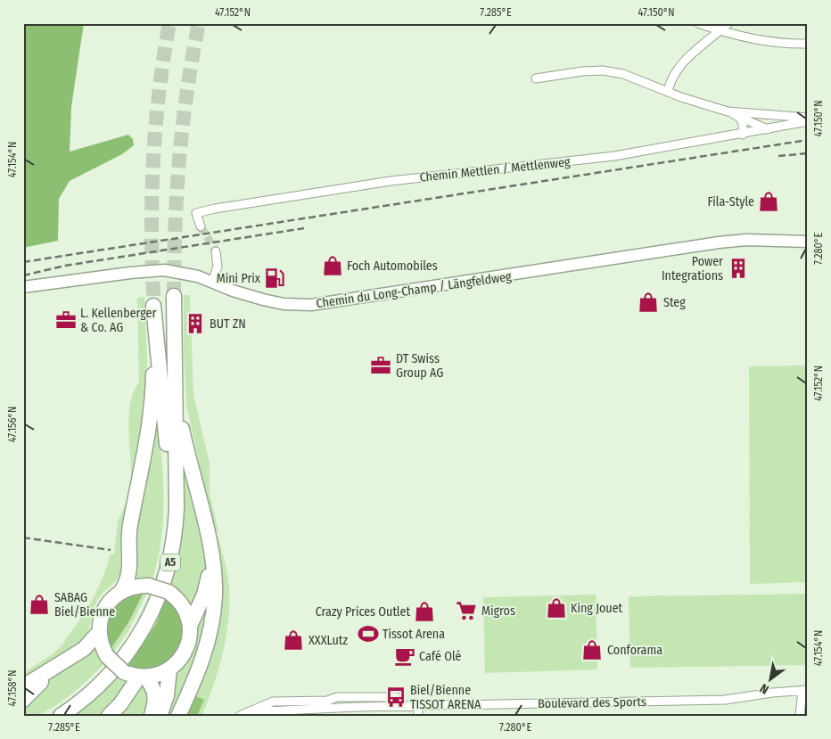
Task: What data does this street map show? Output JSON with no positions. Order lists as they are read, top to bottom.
{
  "streets": {
    "highway": ["A5"],
    "main road": ["Chemin du Long-Champ / Längfeldweg"],
    "street": ["Chemin Mettlen / Mettlenweg", "Boulevard des Sports"]
  },
  "places": {
    "shop": [
      "Fila-Style",
      "Foch Automobiles",
      "Steg",
      "SABAG Biel/Bienne",
      "King Jouet",
      "Crazy Prices Outlet",
      "XXXLutz",
      "Conforama"
    ],
    "building": ["Power Integrations", "BUT ZN"],
    "fuel station": ["Mini Prix"],
    "office": ["L. Kellenberger & Co. AG", "DT Swiss Group AG"],
    "supermarket": ["Migros"],
    "sports": ["Tissot Arena"],
    "cafe": ["Café Olé"],
    "bus stop": ["Biel/Bienne TISSOT ARENA"]
  },
  "north": "bottom left",
  "coordinates": [
    "47.152°N",
    "7.285°E",
    "47.150°N",
    "47.154°N",
    "7.280°E",
    "47.156°N",
    "47.158°N"
  ]
}
